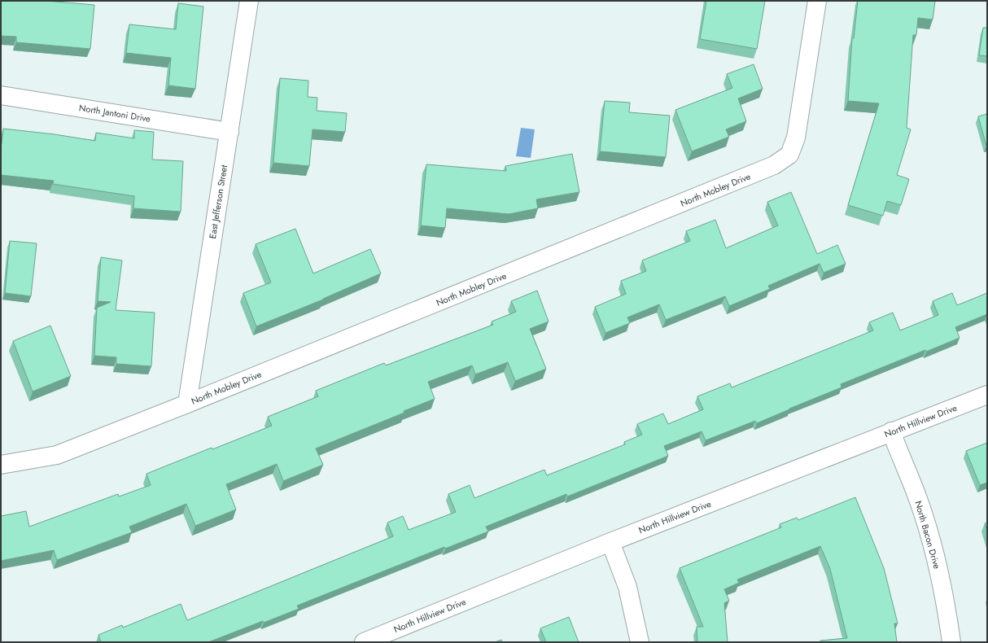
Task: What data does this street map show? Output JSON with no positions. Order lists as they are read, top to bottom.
{
  "streets": {
    "street": [
      "North Jantoni Drive",
      "North Mobley Drive",
      "East Jefferson Street",
      "North Hillview Drive",
      "North Bacon Drive"
    ]
  },
  "crossings": [
    ["North Jantoni Drive", "East Jefferson Street"],
    ["North Mobley Drive", "East Jefferson Street"],
    ["North Hillview Drive", "North Bacon Drive"]
  ]
}
